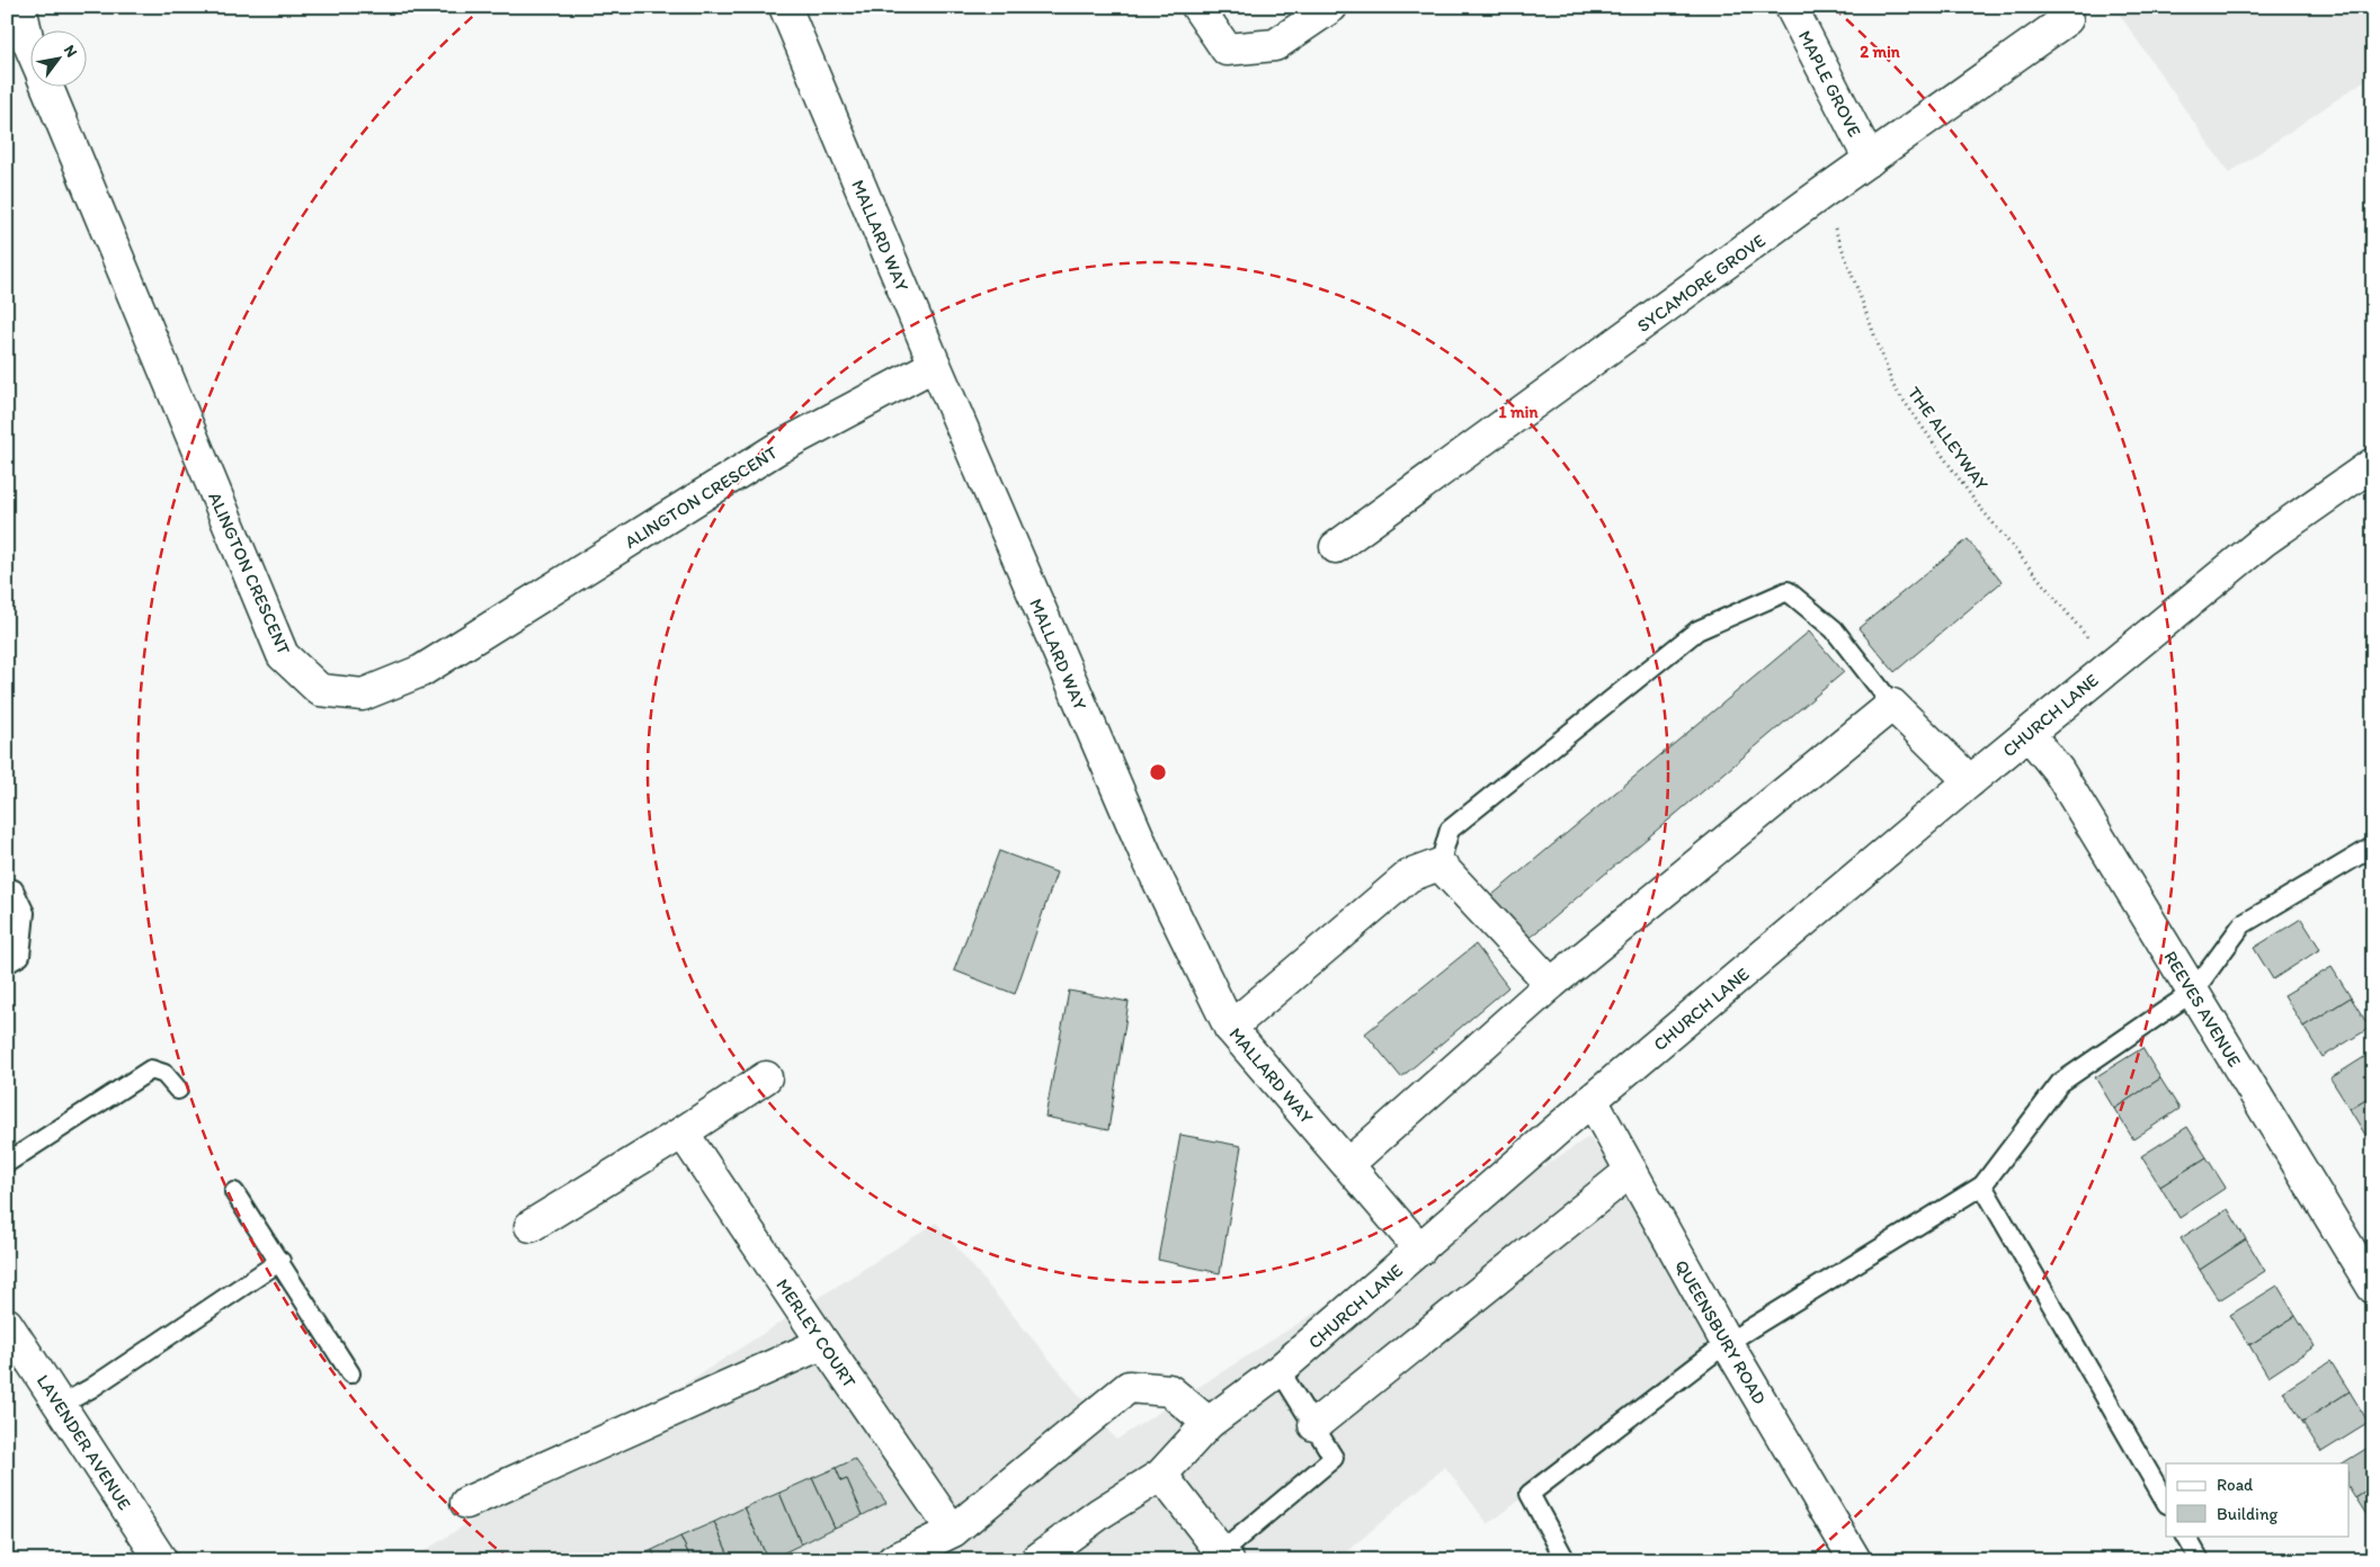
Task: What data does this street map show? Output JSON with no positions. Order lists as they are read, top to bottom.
{
  "streets": {
    "street": [
      "MAPLE GROVE",
      "MALLARD WAY",
      "SYCAMORE GROVE",
      "ALINGTON CRESCENT",
      "CHURCH LANE",
      "REEVES AVENUE",
      "QUEENSBURY ROAD",
      "MERLEY COURT",
      "LAVENDER AVENUE"
    ],
    "path": ["THE ALLEYWAY"]
  },
  "crossings": [
    ["MAPLE GROVE", "SYCAMORE GROVE"],
    ["MALLARD WAY", "ALINGTON CRESCENT"],
    ["MALLARD WAY", "CHURCH LANE"],
    ["SYCAMORE GROVE", "THE ALLEYWAY"],
    ["THE ALLEYWAY", "CHURCH LANE"],
    ["CHURCH LANE", "REEVES AVENUE"],
    ["CHURCH LANE", "QUEENSBURY ROAD"]
  ],
  "legend": ["Road", "Building"],
  "north": "top right",
  "rings": ["2 min", "1 min"]
}
